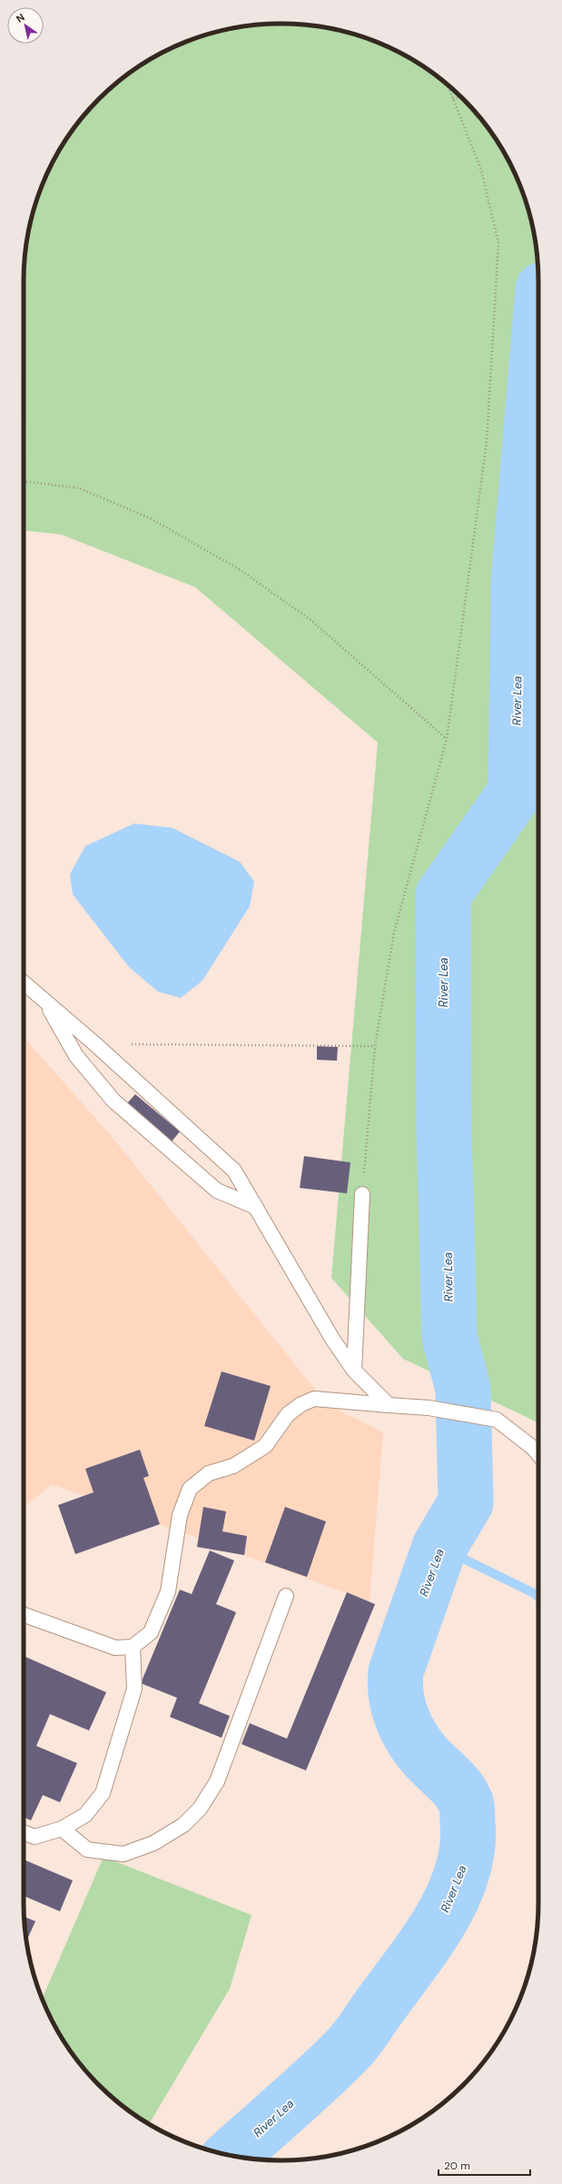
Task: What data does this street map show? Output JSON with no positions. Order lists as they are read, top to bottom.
{
  "water": ["River Lea"],
  "scale_bar": "20 m",
  "north": "top left"
}
